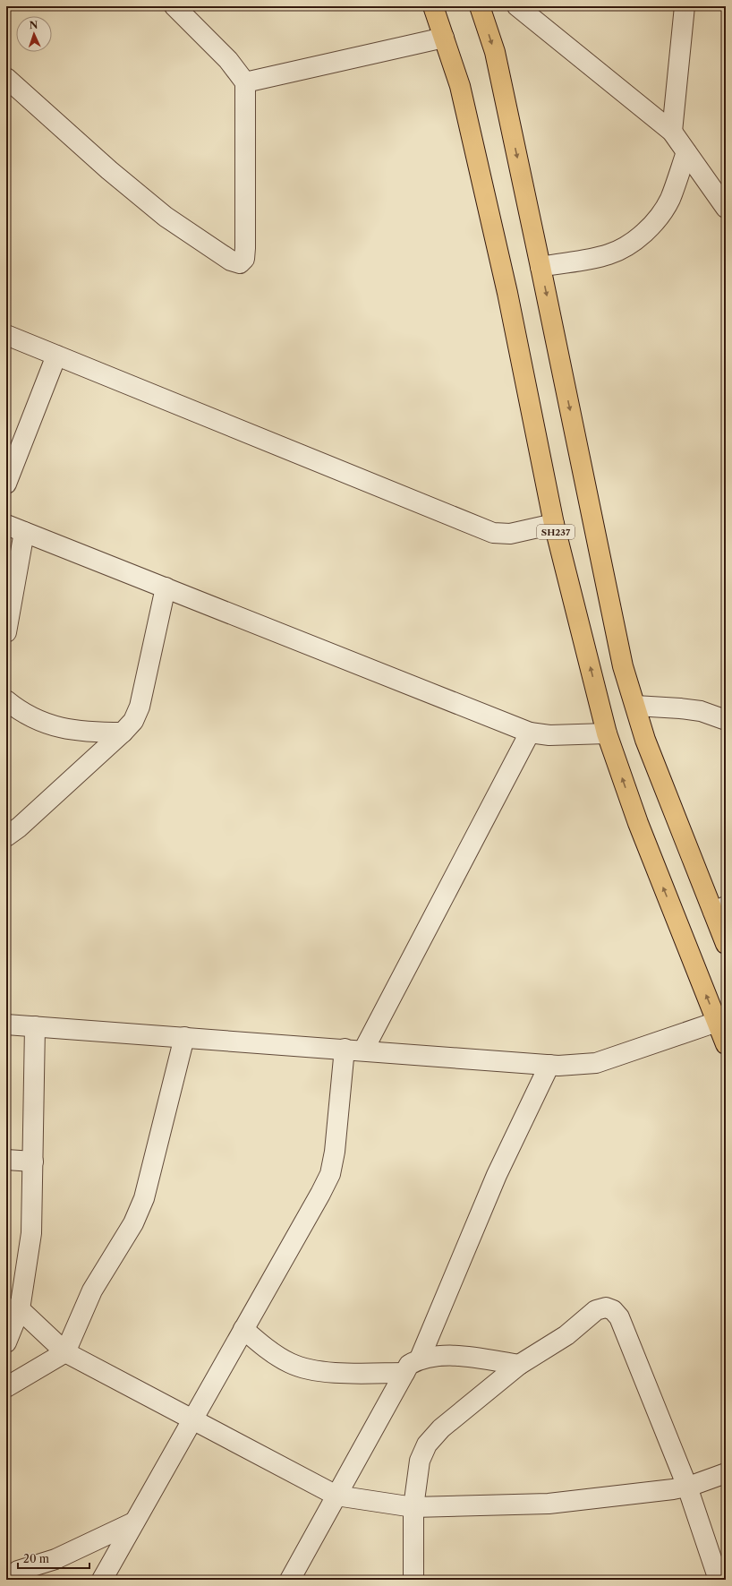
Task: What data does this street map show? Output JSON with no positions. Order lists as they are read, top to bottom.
{
  "streets": {
    "main road": ["SH237"]
  },
  "scale_bar": "20 m",
  "north": "top"
}
